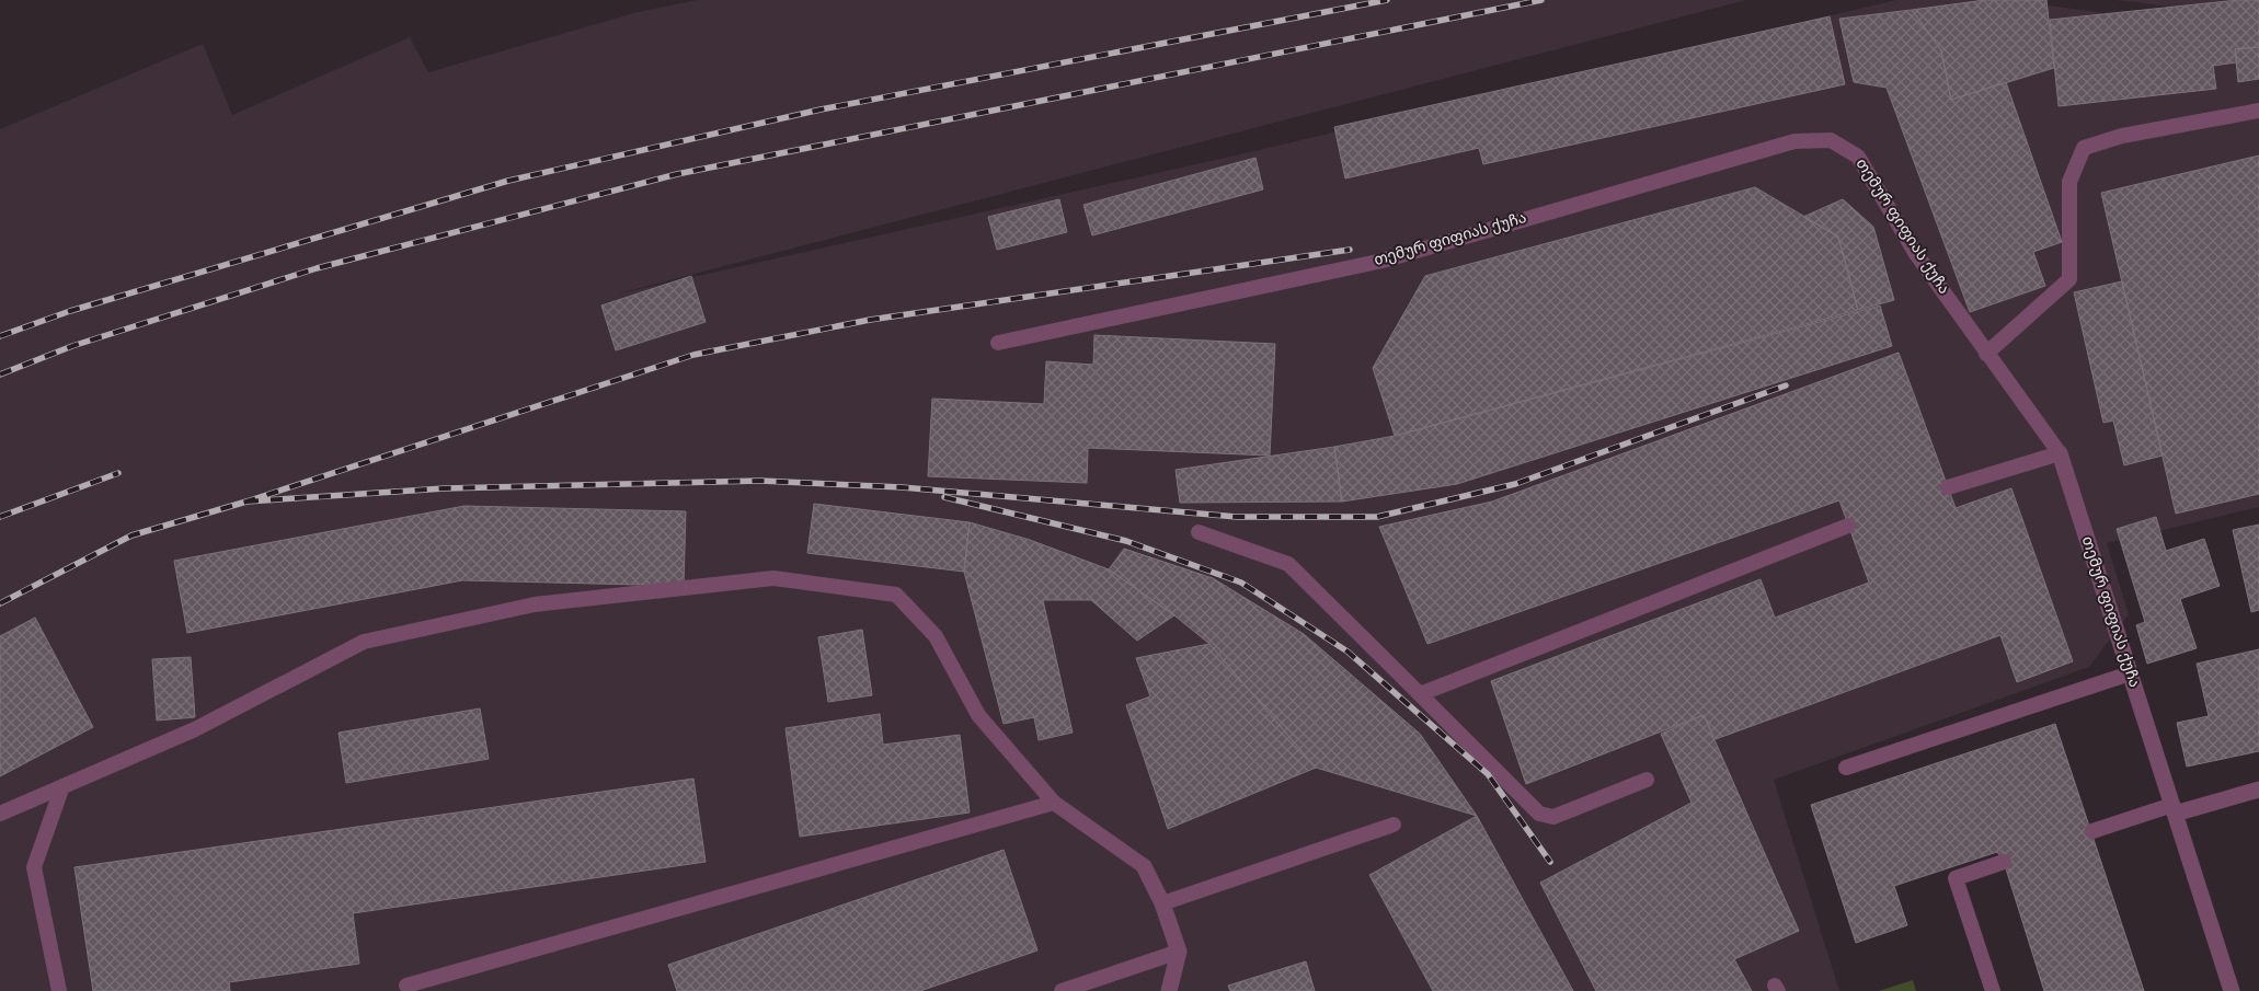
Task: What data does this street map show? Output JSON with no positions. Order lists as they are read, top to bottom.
{
  "streets": {
    "street": ["თემურ ფიფიას ქუჩა"]
  }
}
